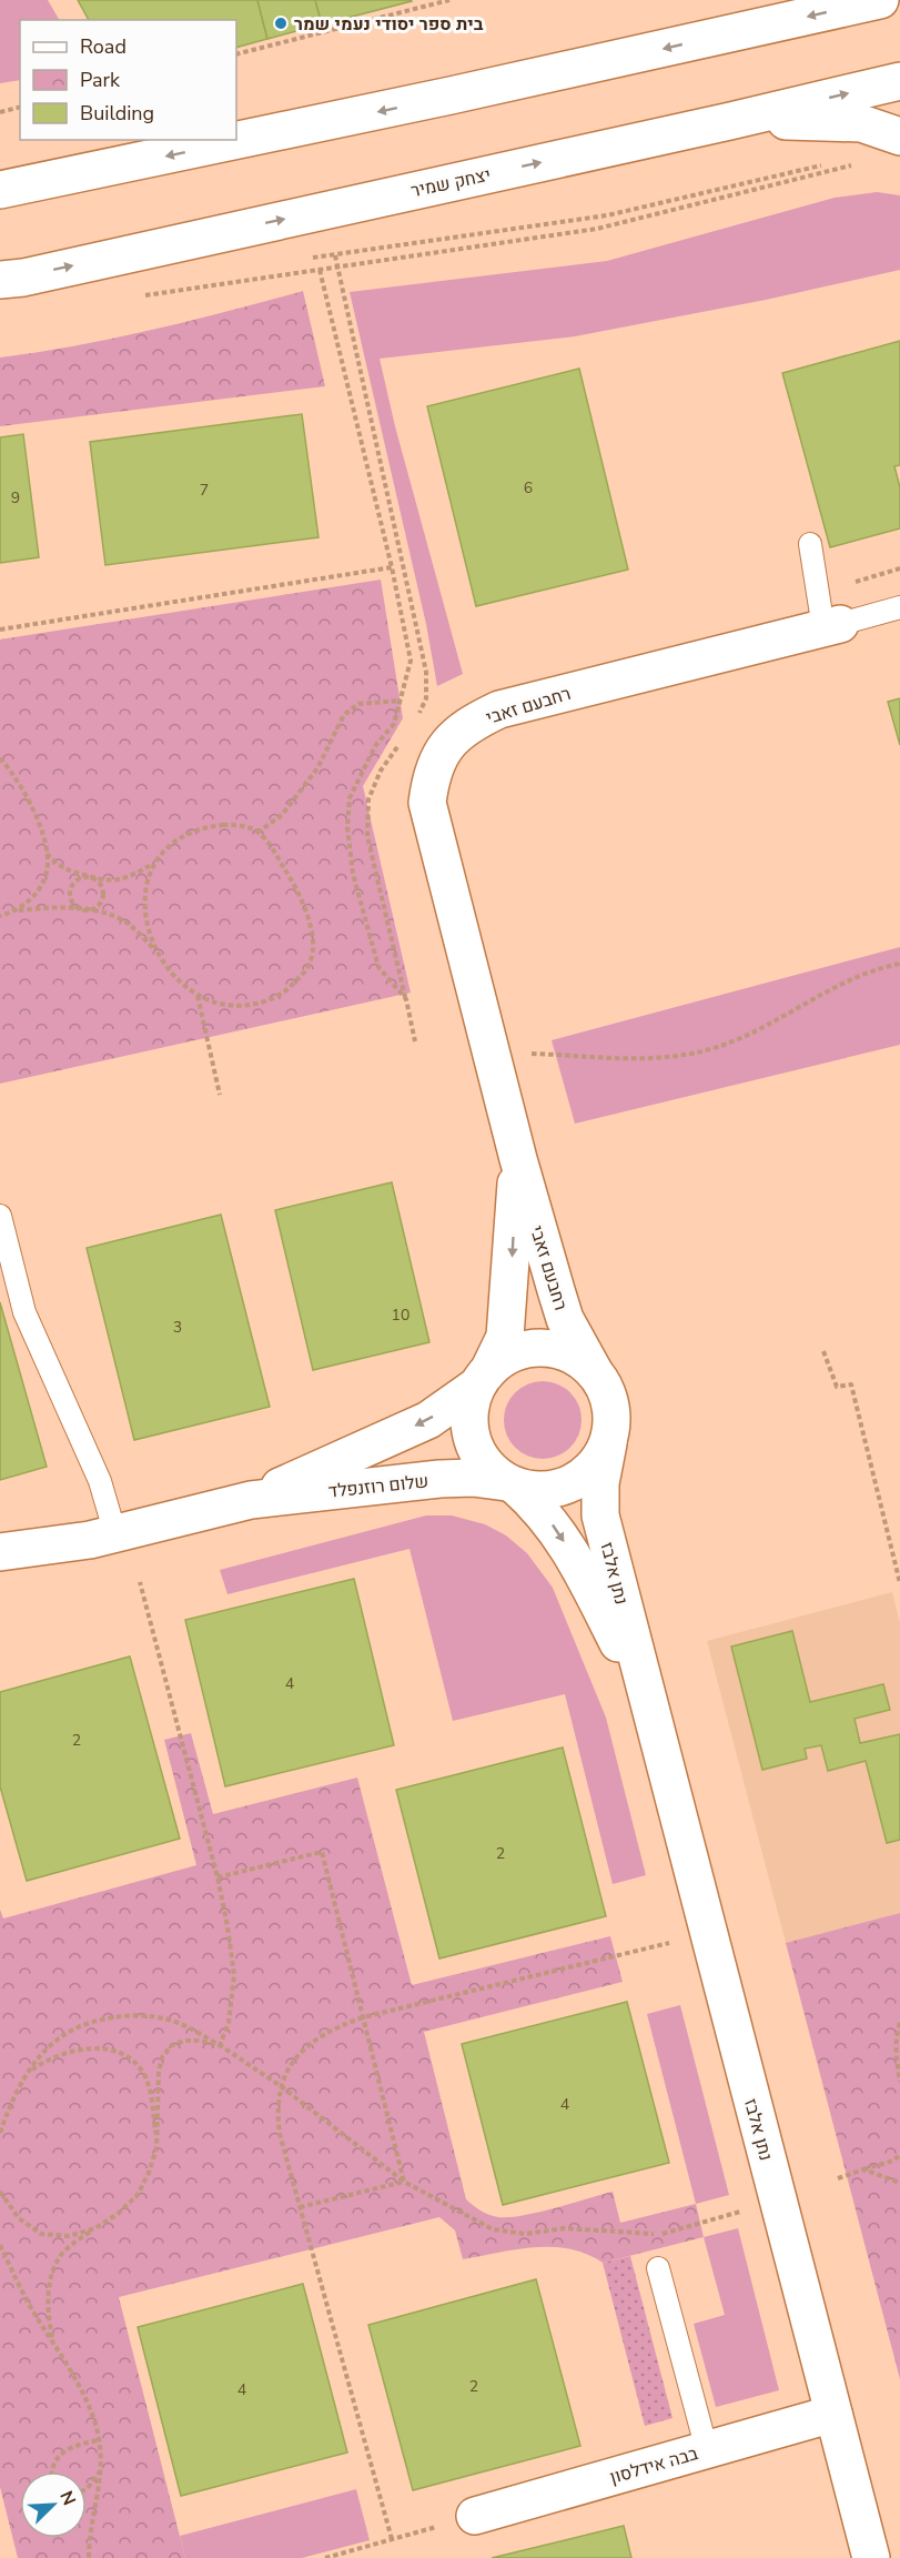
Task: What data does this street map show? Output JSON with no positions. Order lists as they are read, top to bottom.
{
  "streets": {
    "street": [
      "יצחק שמיר",
      "רחבעם זאבי",
      "שלום רוזנפלד",
      "נתן אלבז",
      "בבה אידלסון"
    ]
  },
  "crossings": [
    ["רחבעם זאבי", "שלום רוזנפלד"],
    ["רחבעם זאבי", "נתן אלבז"],
    ["שלום רוזנפלד", "נתן אלבז"],
    ["נתן אלבז", "בבה אידלסון"]
  ],
  "places": ["בית ספר יסודי נעמי שמר"],
  "house_numbers": [
    "6",
    "7",
    "9",
    "10",
    "3",
    "4",
    "2",
    "2",
    "4",
    "2",
    "4"
  ],
  "legend": ["Road", "Park", "Building"],
  "north": "top right"
}
